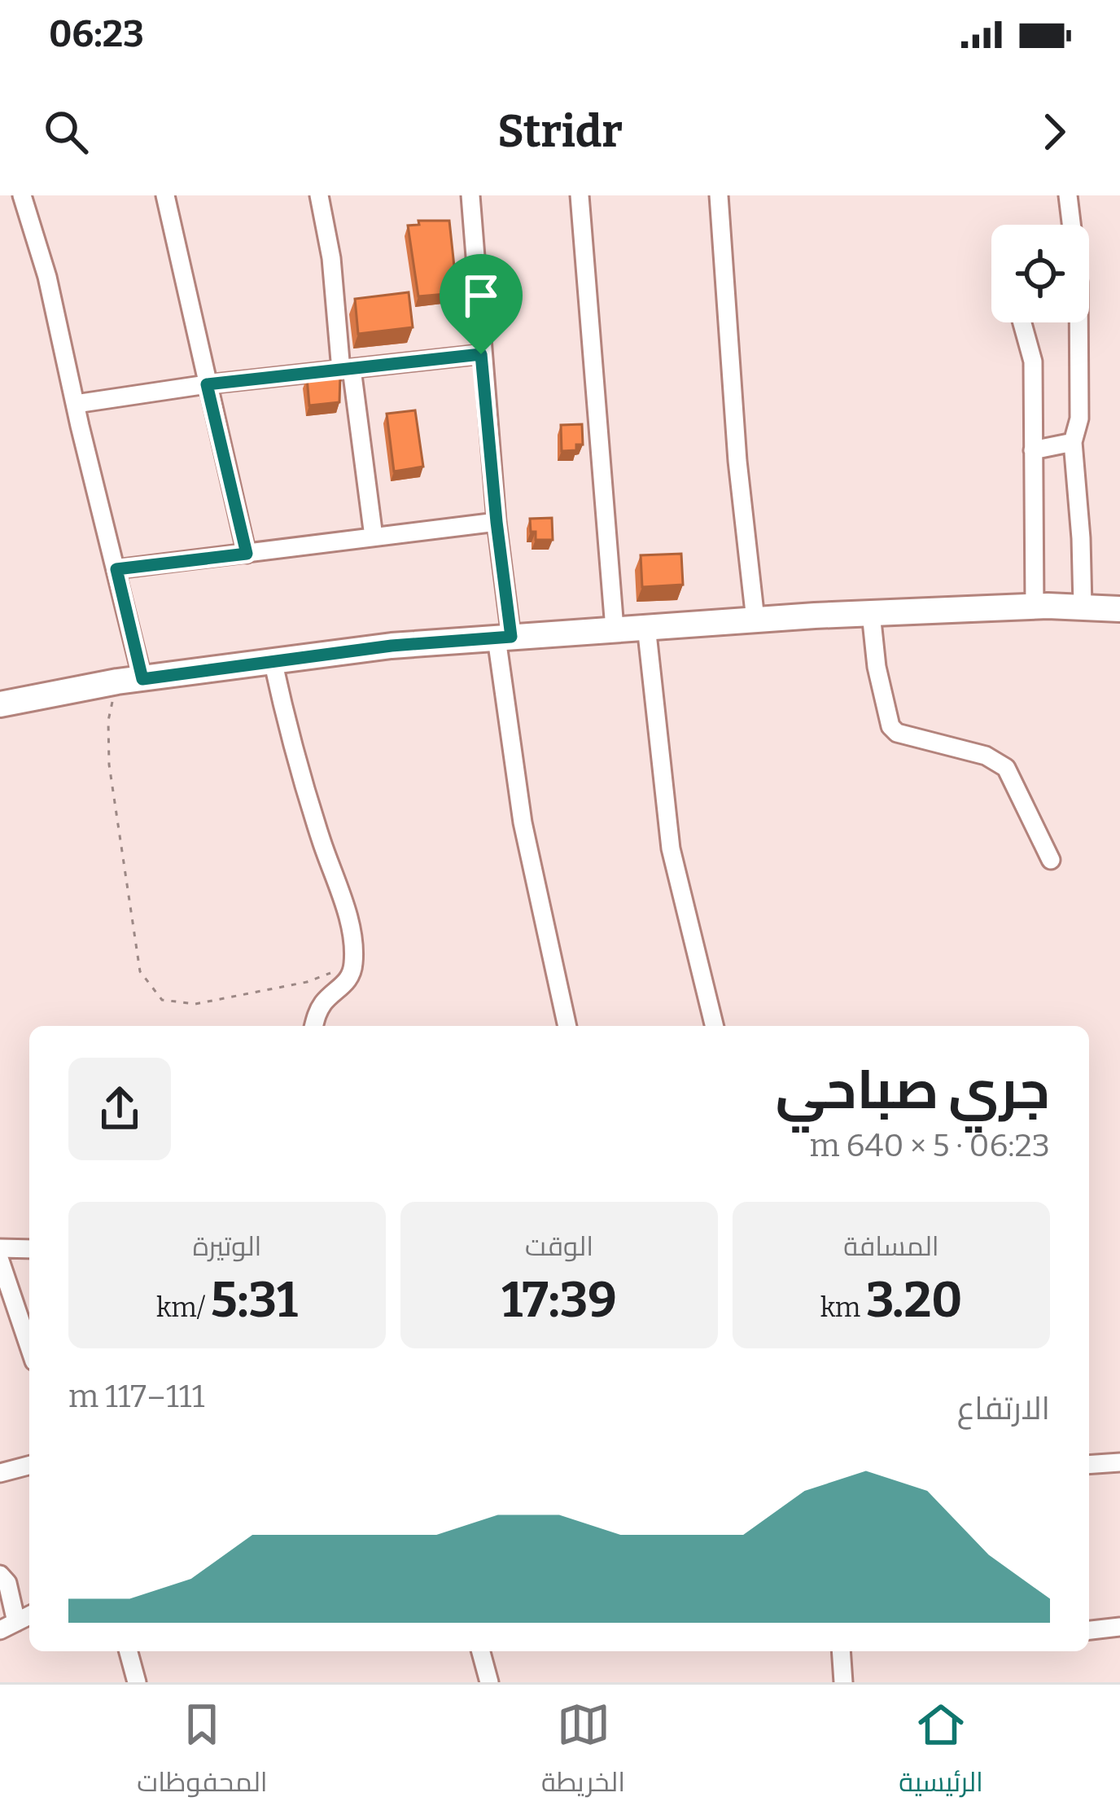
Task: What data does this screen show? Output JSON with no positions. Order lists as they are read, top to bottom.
{
  "page": {
    "status": "06:23",
    "header": "Stridr",
    "heading": ["جري صباحي", "06:23 · 5 × 640 m"],
    "stats": [
      ["المسافة", "3.20 km"],
      ["الوقت", "17:39"],
      ["الوتيرة", "5:31 /km"]
    ],
    "chart": ["الارتفاع", "111–117 m"],
    "tabs": ["الرئيسية", "الخريطة", "المحفوظات"]
  }
}
